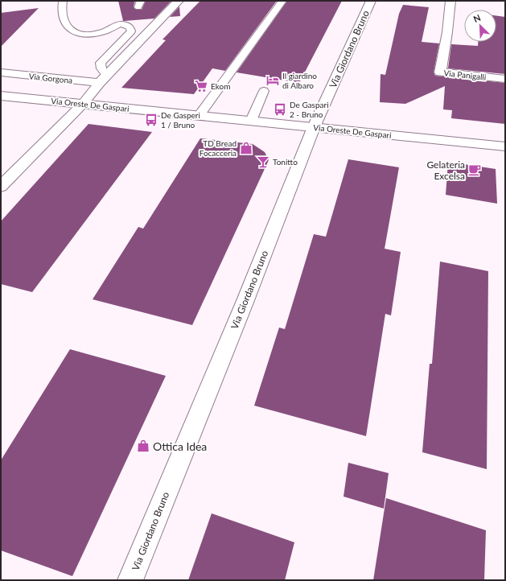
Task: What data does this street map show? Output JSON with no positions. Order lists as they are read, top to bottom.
{
  "streets": {
    "street": [
      "Via Giordano Bruno",
      "Via Panigalli",
      "Via Gorgona",
      "Via Oreste De Gaspari"
    ]
  },
  "crossings": [
    ["Via Giordano Bruno", "Via Oreste De Gaspari"]
  ],
  "places": {
    "hotel": ["Il giardino di Albaro"],
    "supermarket": ["Ekom"],
    "bus stop": ["De Gaspari 2 - Bruno", "De Gasperi 1 / Bruno"],
    "shop": ["TD Bread Focacceria", "Ottica Idea"],
    "bar": ["Tonitto"],
    "cafe": ["Gelateria Excelsa"]
  },
  "north": "top left"
}
